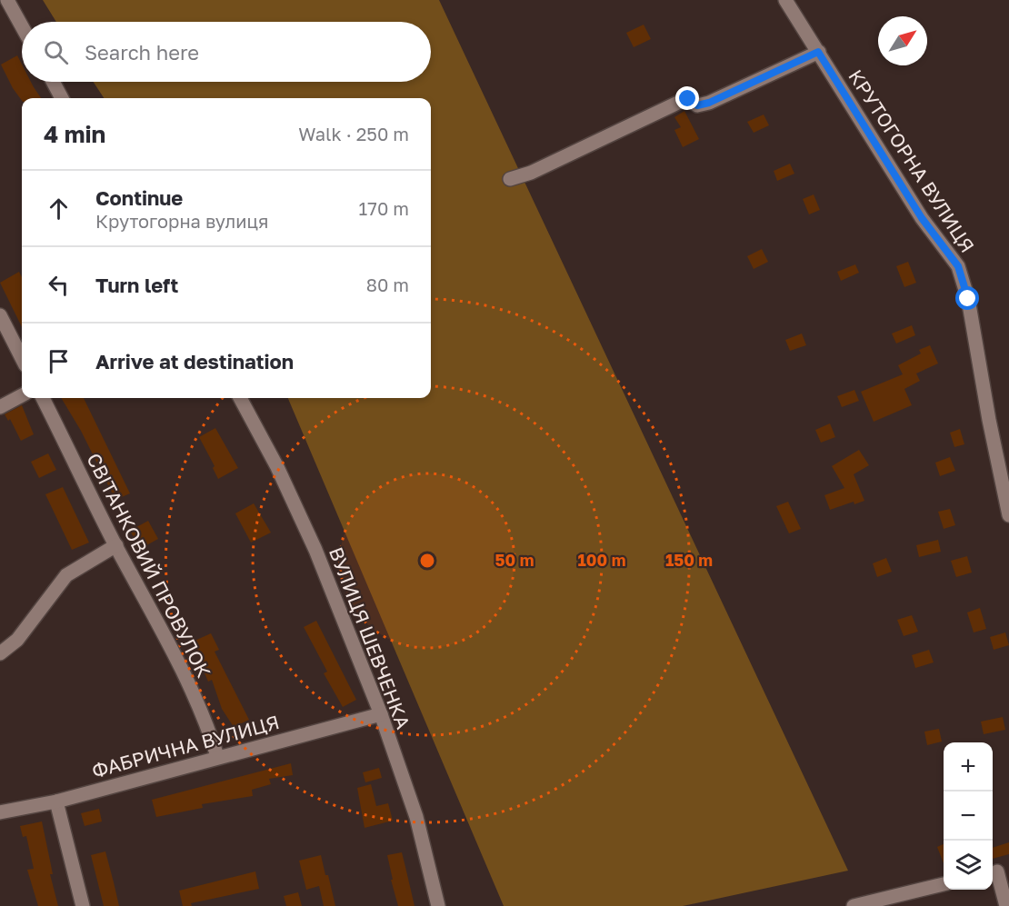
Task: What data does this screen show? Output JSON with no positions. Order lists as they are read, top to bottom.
{
  "streets": {
    "street": [
      "КРУТОГОРНА ВУЛИЦЯ",
      "СВІТАНКОВИЙ ПРОВУЛОК",
      "ВУЛИЦЯ ШЕВЧЕНКА",
      "ФАБРИЧНА ВУЛИЦЯ"
    ]
  },
  "crossings": [
    ["СВІТАНКОВИЙ ПРОВУЛОК", "ФАБРИЧНА ВУЛИЦЯ"],
    ["ВУЛИЦЯ ШЕВЧЕНКА", "ФАБРИЧНА ВУЛИЦЯ"]
  ],
  "north": "top right",
  "page": {
    "search": "Search here",
    "heading": ["4 min", "Walk · 250 m"],
    "list": [
      ["Continue", "Крутогорна вулиця", "170 m"],
      ["Turn left", "80 m"],
      "Arrive at destination"
    ],
    "map_buttons": ["+", "−"]
  },
  "rings": ["50 m", "100 m", "150 m"]
}
